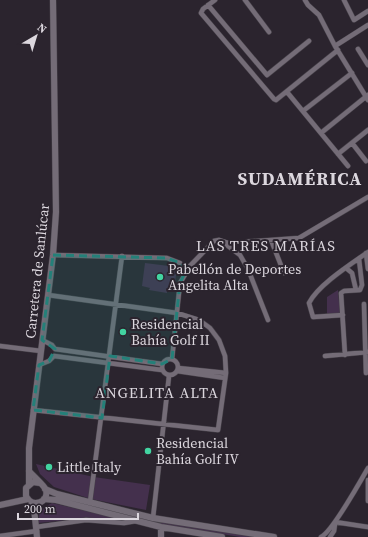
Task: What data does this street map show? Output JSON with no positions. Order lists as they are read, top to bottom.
{
  "streets": {
    "main road": ["Carretera de Sanlúcar"]
  },
  "districts": ["SUDAMÉRICA", "LAS TRES MARÍAS", "ANGELITA ALTA"],
  "places": [
    "Pabellón de Deportes Angelita Alta",
    "Residencial Bahía Golf II",
    "Residencial Bahía Golf IV",
    "Little Italy"
  ],
  "scale_bar": "200 m",
  "north": "top right"
}
